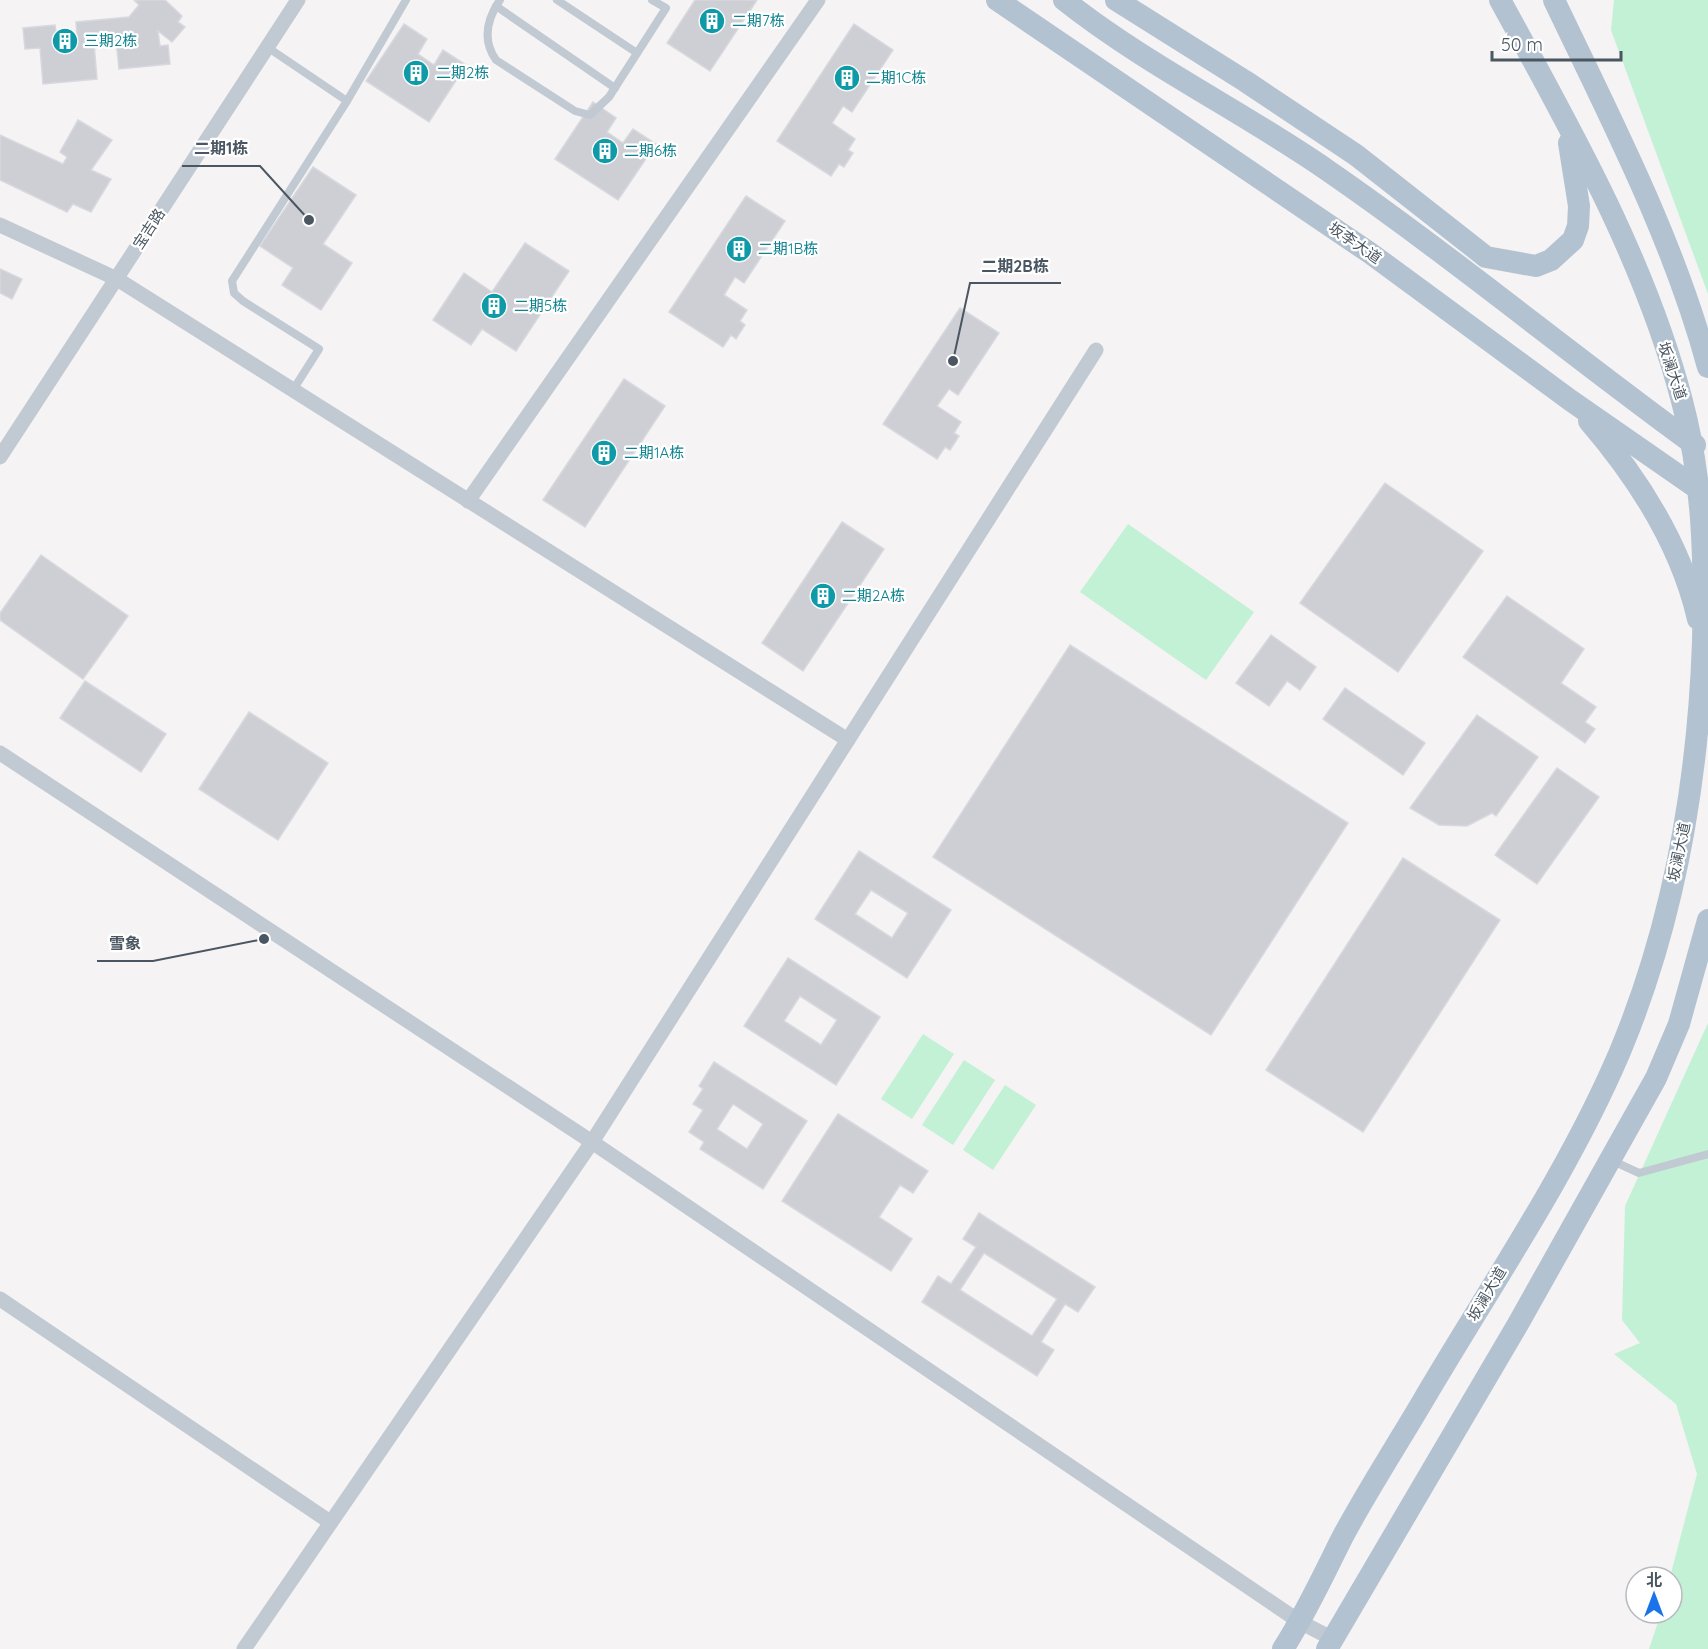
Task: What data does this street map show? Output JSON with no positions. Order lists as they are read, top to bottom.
{
  "streets": {
    "main road": ["坂李大道", "坂澜大道"],
    "street": ["宝吉路"]
  },
  "crossings": [
    ["坂李大道", "坂澜大道"]
  ],
  "places": {
    "building": [
      "二期7栋",
      "三期2栋",
      "二期2栋",
      "二期1C栋",
      "二期6栋",
      "二期1B栋",
      "二期5栋",
      "二期1A栋",
      "二期2A栋"
    ],
    "other": ["二期1栋", "二期2B栋", "雪象"]
  },
  "scale_bar": "50 m",
  "north": "top"
}
